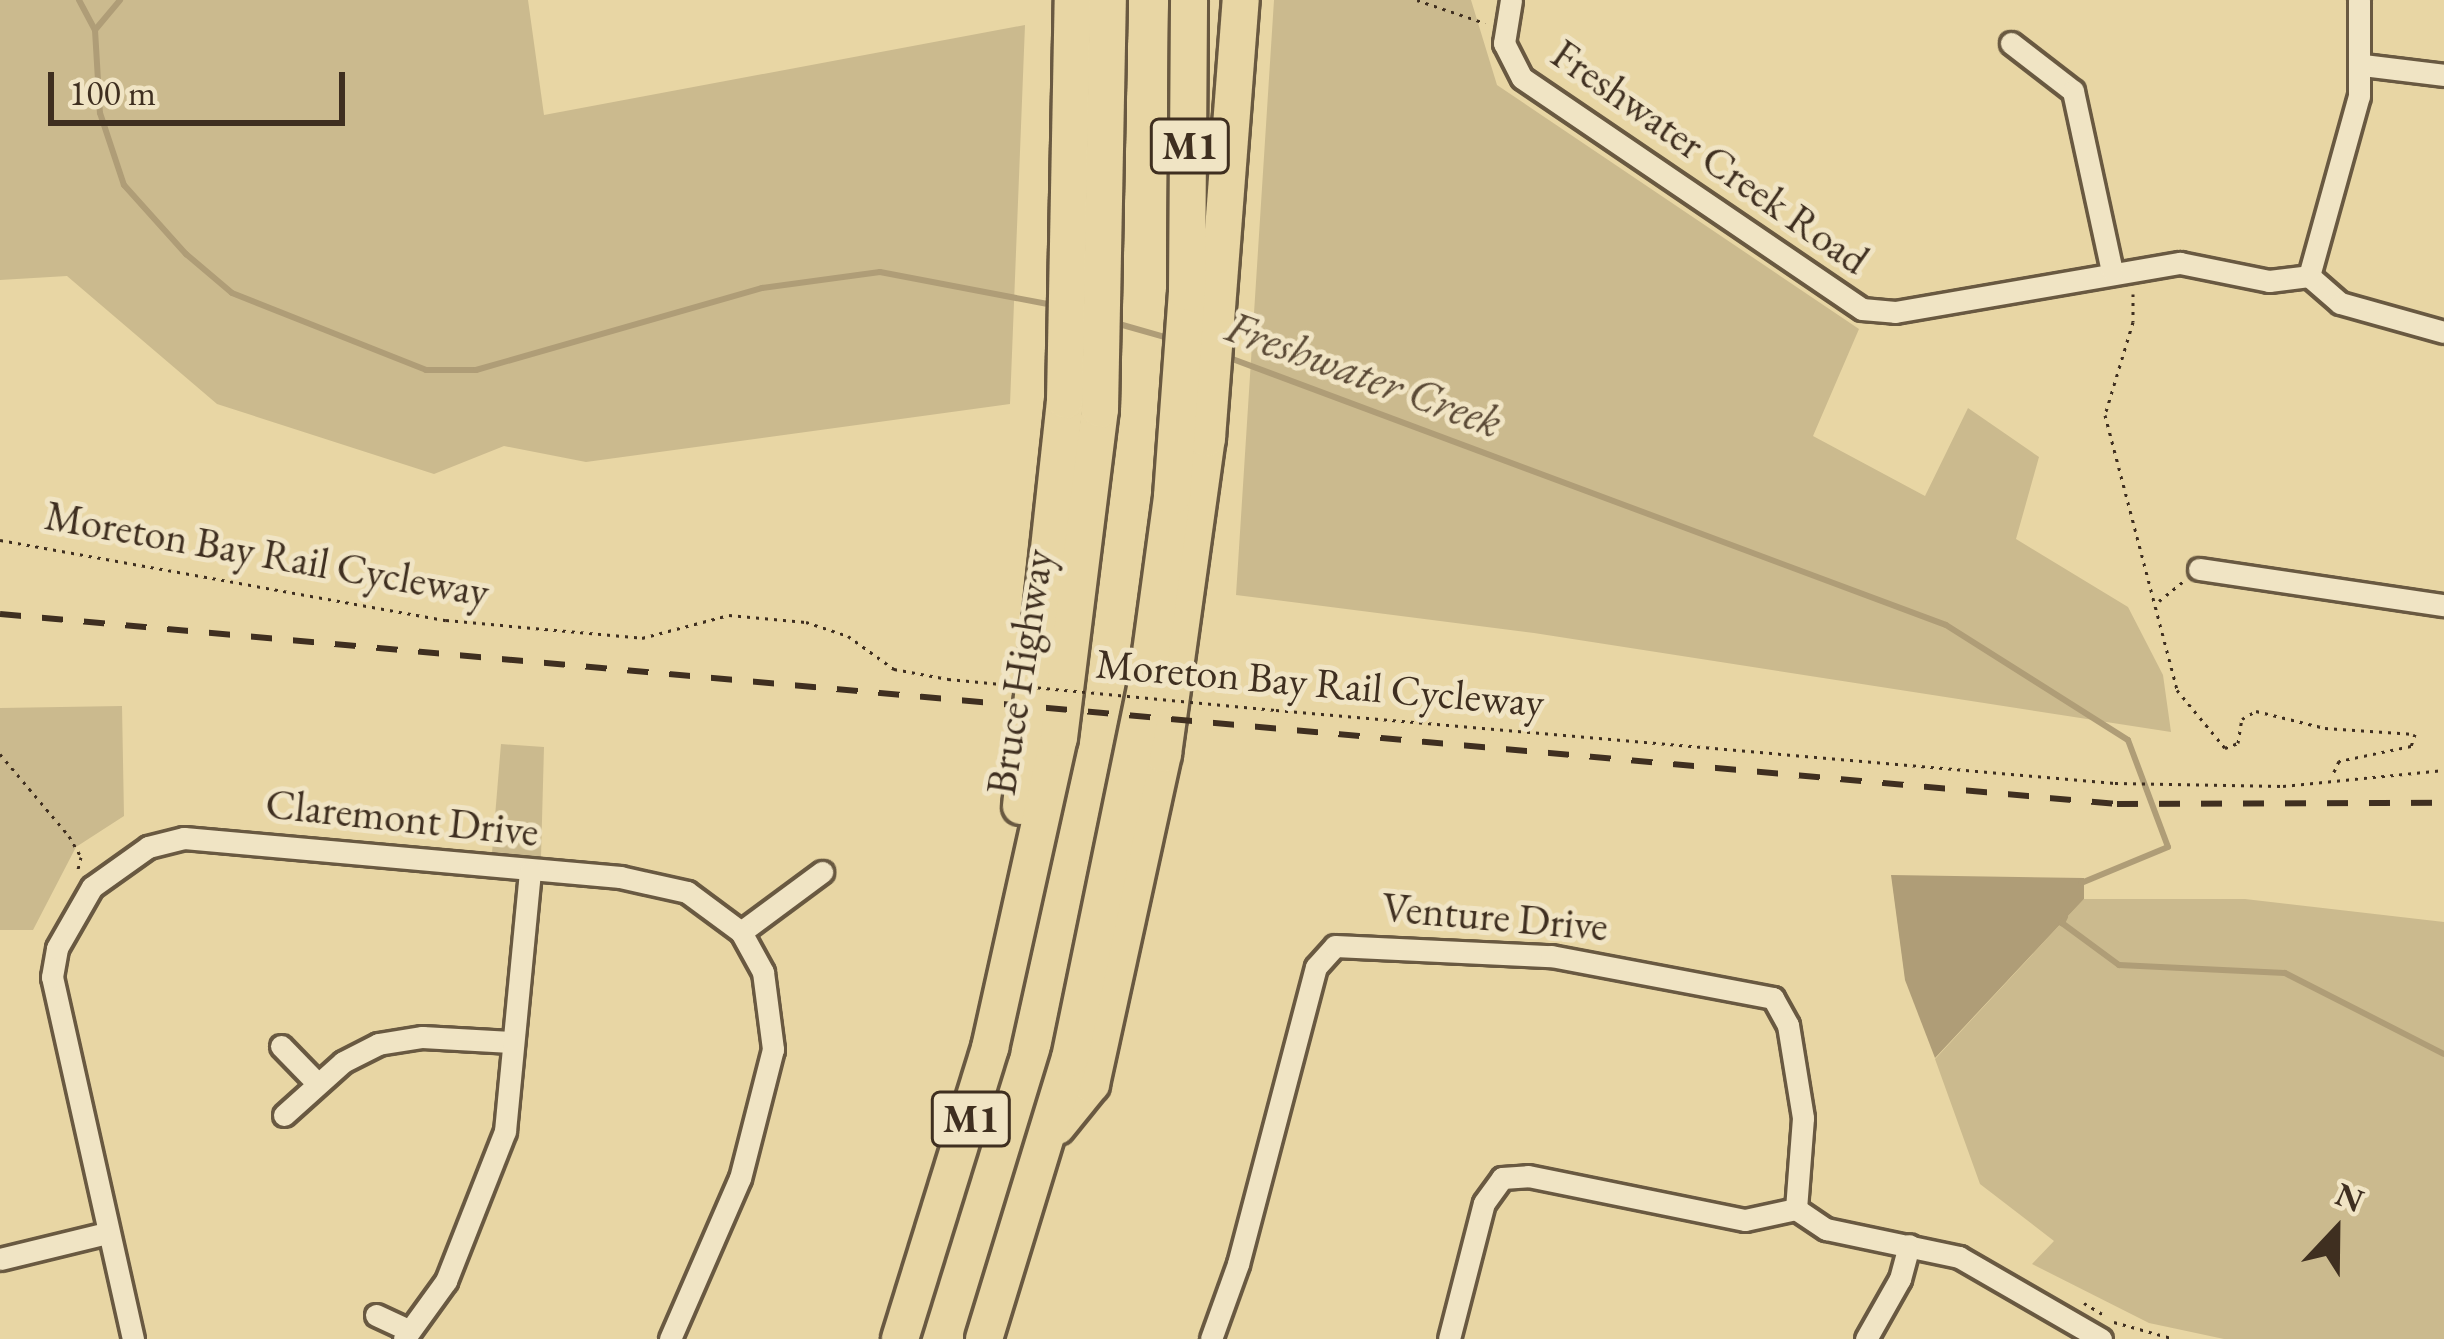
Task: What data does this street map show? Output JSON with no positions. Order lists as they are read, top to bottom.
{
  "streets": {
    "highway": ["M1", "Bruce Highway"],
    "street": ["Freshwater Creek Road", "Claremont Drive", "Venture Drive"],
    "path": ["Moreton Bay Rail Cycleway"]
  },
  "crossings": [
    ["M1", "Bruce Highway"]
  ],
  "water": ["Freshwater Creek"],
  "scale_bar": "100 m",
  "north": "top"
}
